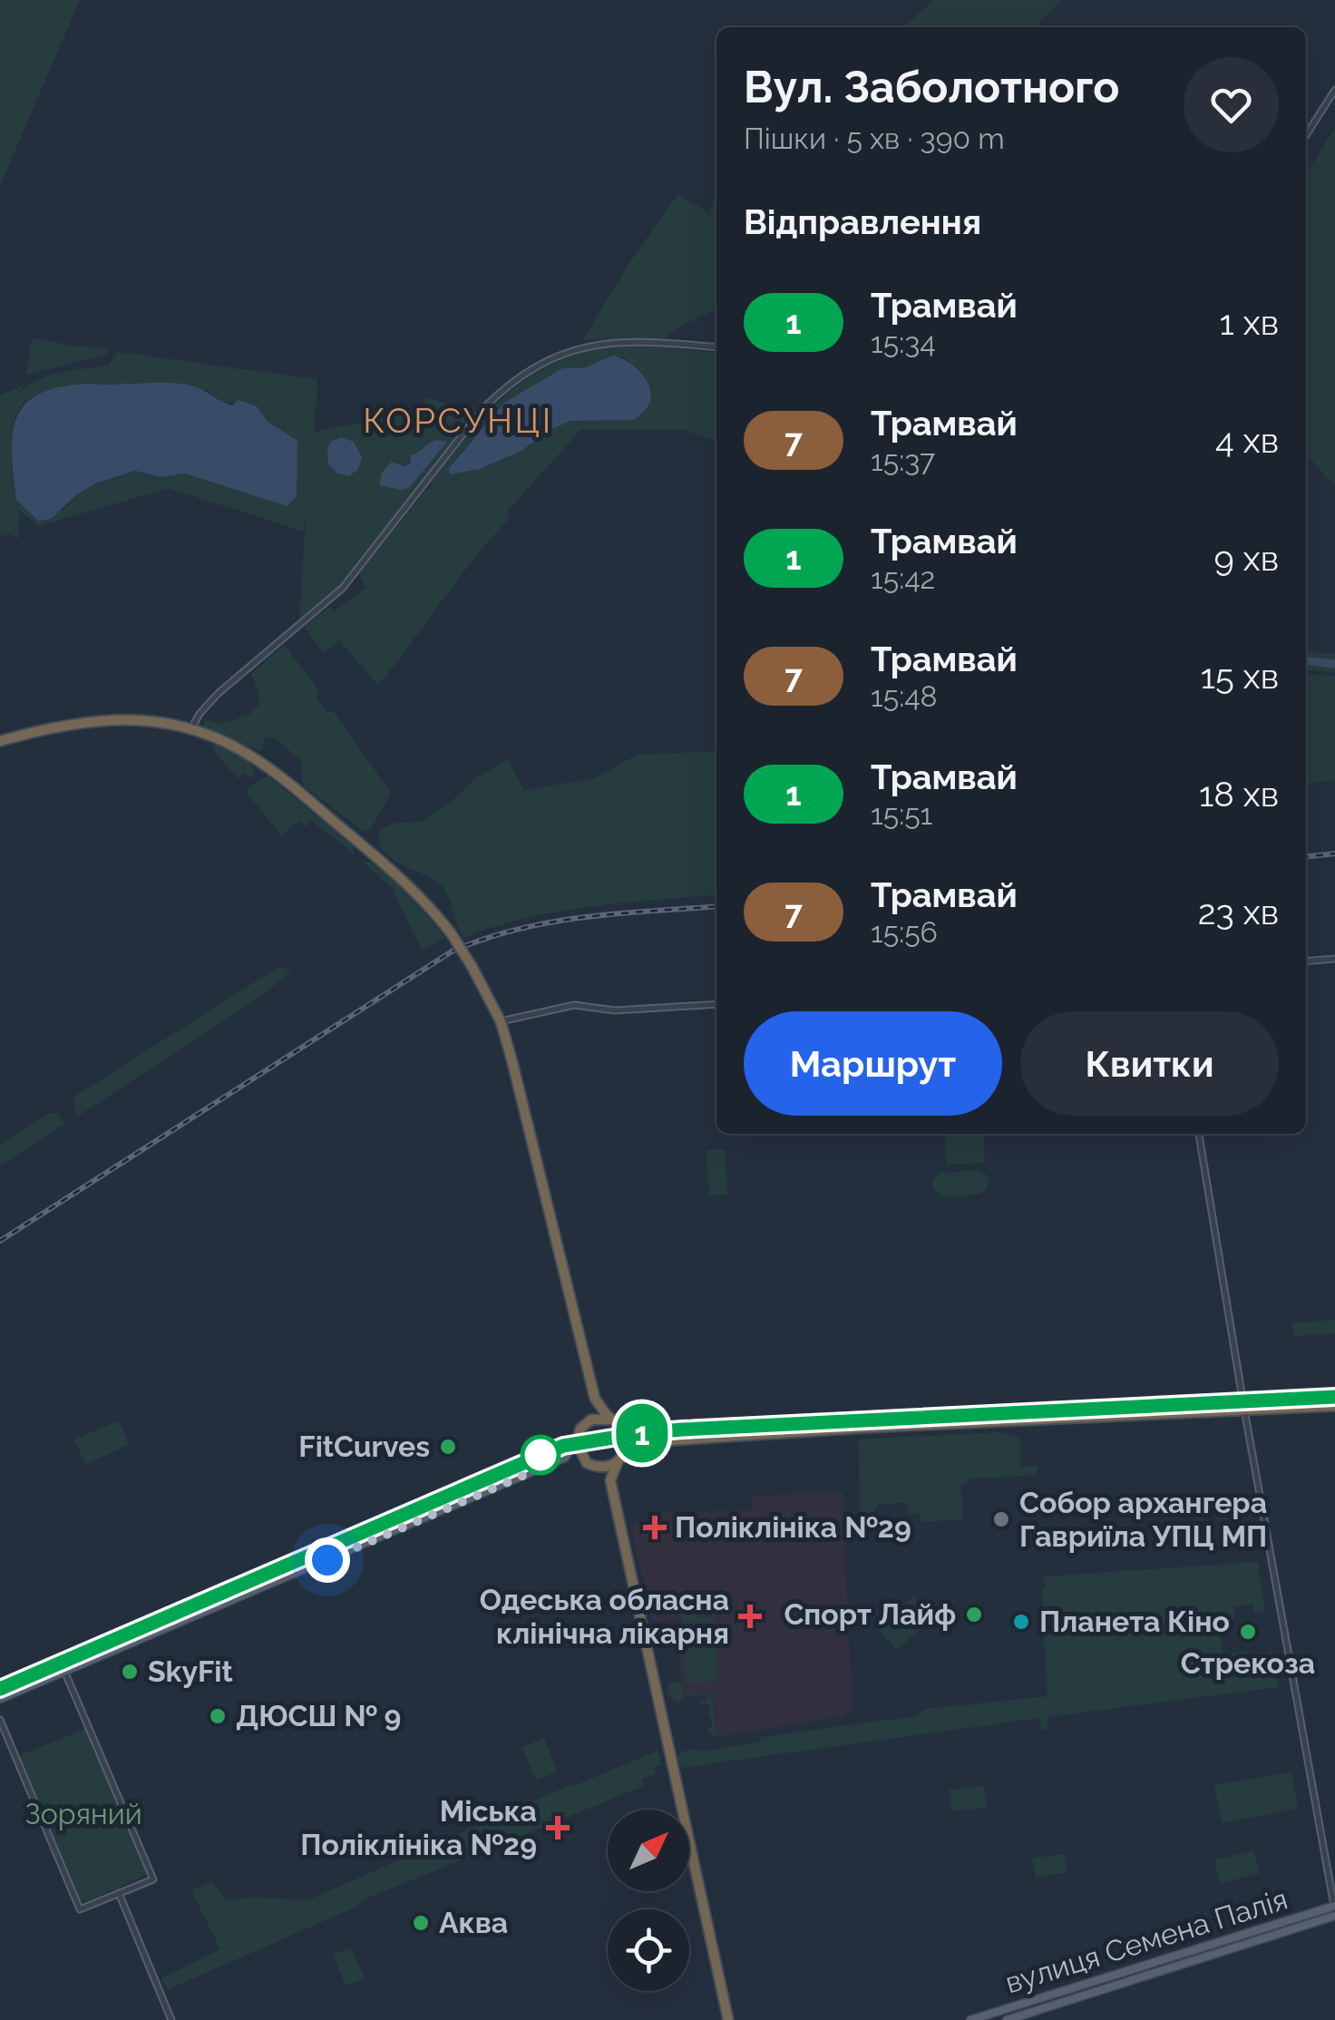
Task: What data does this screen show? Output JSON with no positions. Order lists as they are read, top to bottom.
{
  "streets": {
    "main road": ["вулиця Семена Палія"]
  },
  "districts": ["КОРСУНЦІ"],
  "parks": ["Зоряний"],
  "places": {
    "other": [
      "FitCurves",
      "Собор архангера Гавриїла УПЦ МП",
      "Спорт Лайф",
      "Планета Кіно",
      "Стрекоза",
      "SkyFit",
      "ДЮСШ № 9",
      "Аква"
    ],
    "health": ["Поліклініка №29", "Одеська обласна клінічна лікарня", "Міська Поліклініка №29"]
  },
  "lines": ["tram line 1"],
  "north": "top right",
  "page": {
    "on_map": "1",
    "heading": [
      ["Вул. Заболотного", "Пішки · 5 хв · 390 m"],
      "Відправлення"
    ],
    "list": [
      {
        "mark": "1",
        "name": "Трамвай",
        "note": "15:34",
        "value": "1 хв"
      },
      {
        "mark": "7",
        "name": "Трамвай",
        "note": "15:37",
        "value": "4 хв"
      },
      {
        "mark": "1",
        "name": "Трамвай",
        "note": "15:42",
        "value": "9 хв"
      },
      {
        "mark": "7",
        "name": "Трамвай",
        "note": "15:48",
        "value": "15 хв"
      },
      {
        "mark": "1",
        "name": "Трамвай",
        "note": "15:51",
        "value": "18 хв"
      },
      {
        "mark": "7",
        "name": "Трамвай",
        "note": "15:56",
        "value": "23 хв"
      }
    ],
    "buttons": ["Маршрут", "Квитки"]
  }
}
